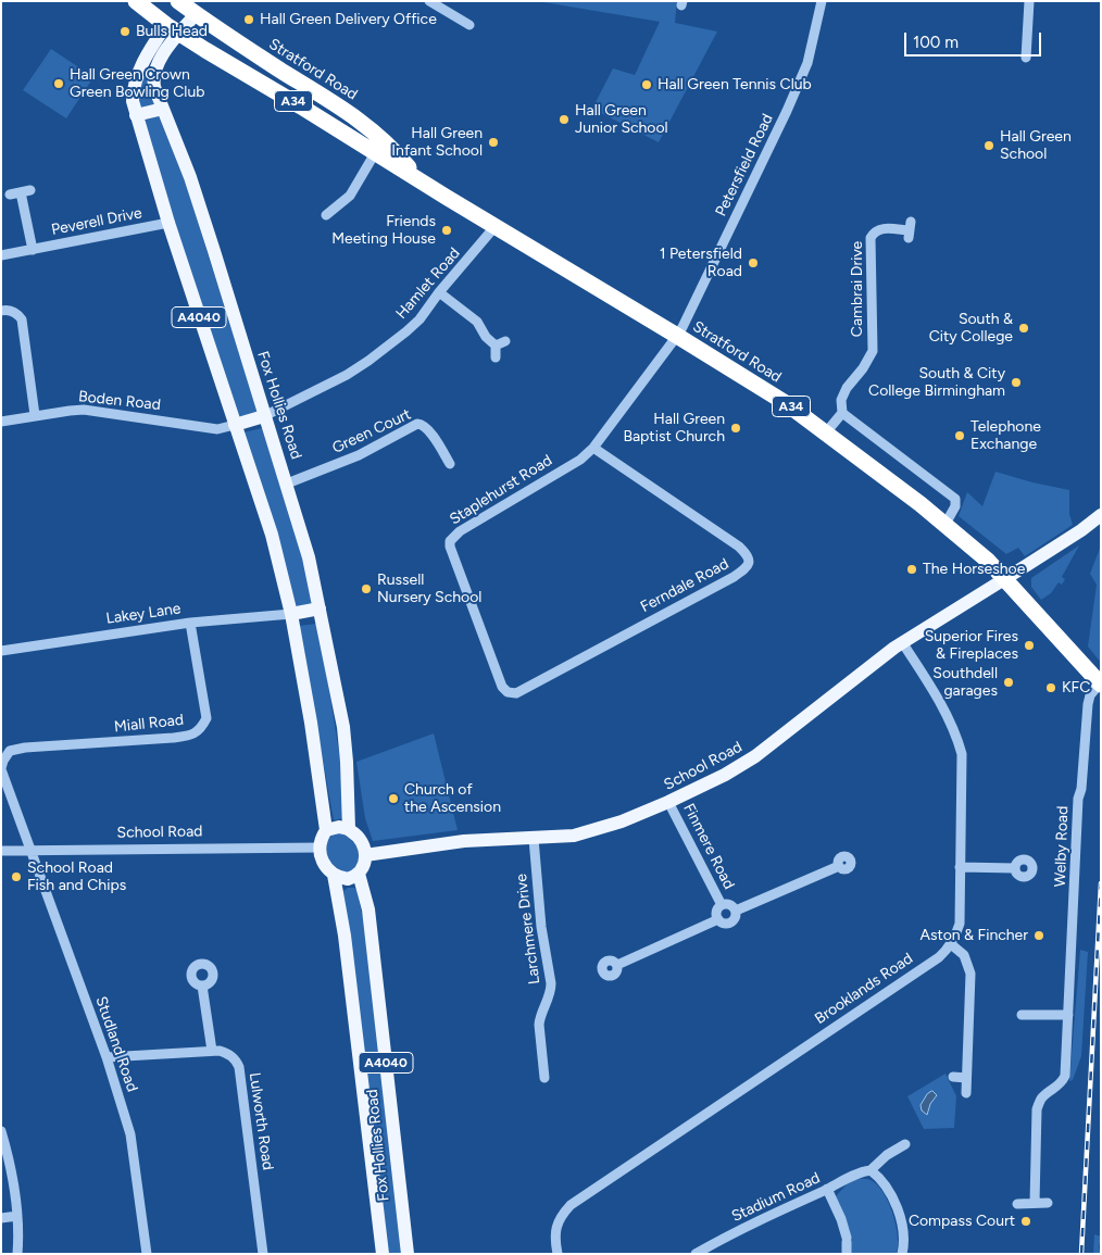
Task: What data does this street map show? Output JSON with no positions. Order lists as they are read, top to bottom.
{
  "streets": {
    "highway": ["Stratford Road", "A34"],
    "main road": ["A4040", "Fox Hollies Road", "School Road"],
    "street": [
      "Petersfield Road",
      "Peverell Drive",
      "Hamlet Road",
      "Cambrai Drive",
      "Boden Road",
      "Green Court",
      "Staplehurst Road",
      "Ferndale Road",
      "Lakey Lane",
      "Miall Road",
      "Finmere Road",
      "Welby Road",
      "Larchmere Drive",
      "Brooklands Road",
      "Studland Road",
      "Lulworth Road",
      "Stadium Road"
    ]
  },
  "crossings": [
    ["Stratford Road", "Petersfield Road"],
    ["Stratford Road", "Hamlet Road"],
    ["Stratford Road", "Cambrai Drive"],
    ["Stratford Road", "Fox Hollies Road"],
    ["Stratford Road", "Staplehurst Road"],
    ["Stratford Road", "School Road"],
    ["Stratford Road", "Welby Road"],
    ["Petersfield Road", "Staplehurst Road"],
    ["Peverell Drive", "Fox Hollies Road"],
    ["Hamlet Road", "Fox Hollies Road"],
    ["Boden Road", "Fox Hollies Road"],
    ["Fox Hollies Road", "Green Court"],
    ["Fox Hollies Road", "Lakey Lane"],
    ["Fox Hollies Road", "School Road"],
    ["Staplehurst Road", "Ferndale Road"],
    ["Lakey Lane", "Miall Road"],
    ["Miall Road", "School Road"],
    ["Miall Road", "Studland Road"],
    ["School Road", "Finmere Road"],
    ["School Road", "Larchmere Drive"],
    ["School Road", "Brooklands Road"],
    ["School Road", "Studland Road"],
    ["Studland Road", "Lulworth Road"]
  ],
  "places": [
    "Hall Green Delivery Office",
    "Bulls Head",
    "Hall Green Crown Green Bowling Club",
    "Hall Green Tennis Club",
    "Hall Green Junior School",
    "Hall Green Infant School",
    "Hall Green School",
    "Friends Meeting House",
    "1 Petersfield Road",
    "South & City College",
    "South & City College Birmingham",
    "Hall Green Baptist Church",
    "Telephone Exchange",
    "The Horseshoe",
    "Russell Nursery School",
    "Superior Fires & Fireplaces",
    "Southdell garages",
    "KFC",
    "Church of the Ascension",
    "School Road Fish and Chips",
    "Aston & Fincher",
    "Compass Court"
  ],
  "scale_bar": "100 m"
}
